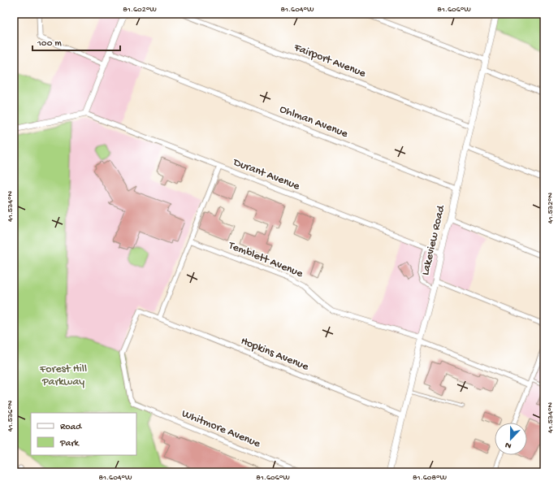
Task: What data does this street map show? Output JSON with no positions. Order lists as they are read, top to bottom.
{
  "streets": {
    "street": [
      "Fairport Avenue",
      "Ohlman Avenue",
      "Durant Avenue",
      "Lakeview Road",
      "Temblett Avenue",
      "Hopkins Avenue",
      "Whitmore Avenue"
    ]
  },
  "crossings": [
    ["Fairport Avenue", "Lakeview Road"],
    ["Ohlman Avenue", "Lakeview Road"],
    ["Durant Avenue", "Lakeview Road"],
    ["Lakeview Road", "Temblett Avenue"],
    ["Lakeview Road", "Hopkins Avenue"],
    ["Hopkins Avenue", "Whitmore Avenue"]
  ],
  "parks": ["Forest Hill Parkway"],
  "legend": ["Road", "Park"],
  "scale_bar": "100 m",
  "north": "bottom",
  "coordinates": [
    "81.602°W",
    "81.604°W",
    "81.606°W",
    "41.534°N",
    "41.532°N",
    "41.536°N",
    "81.608°W"
  ]
}
